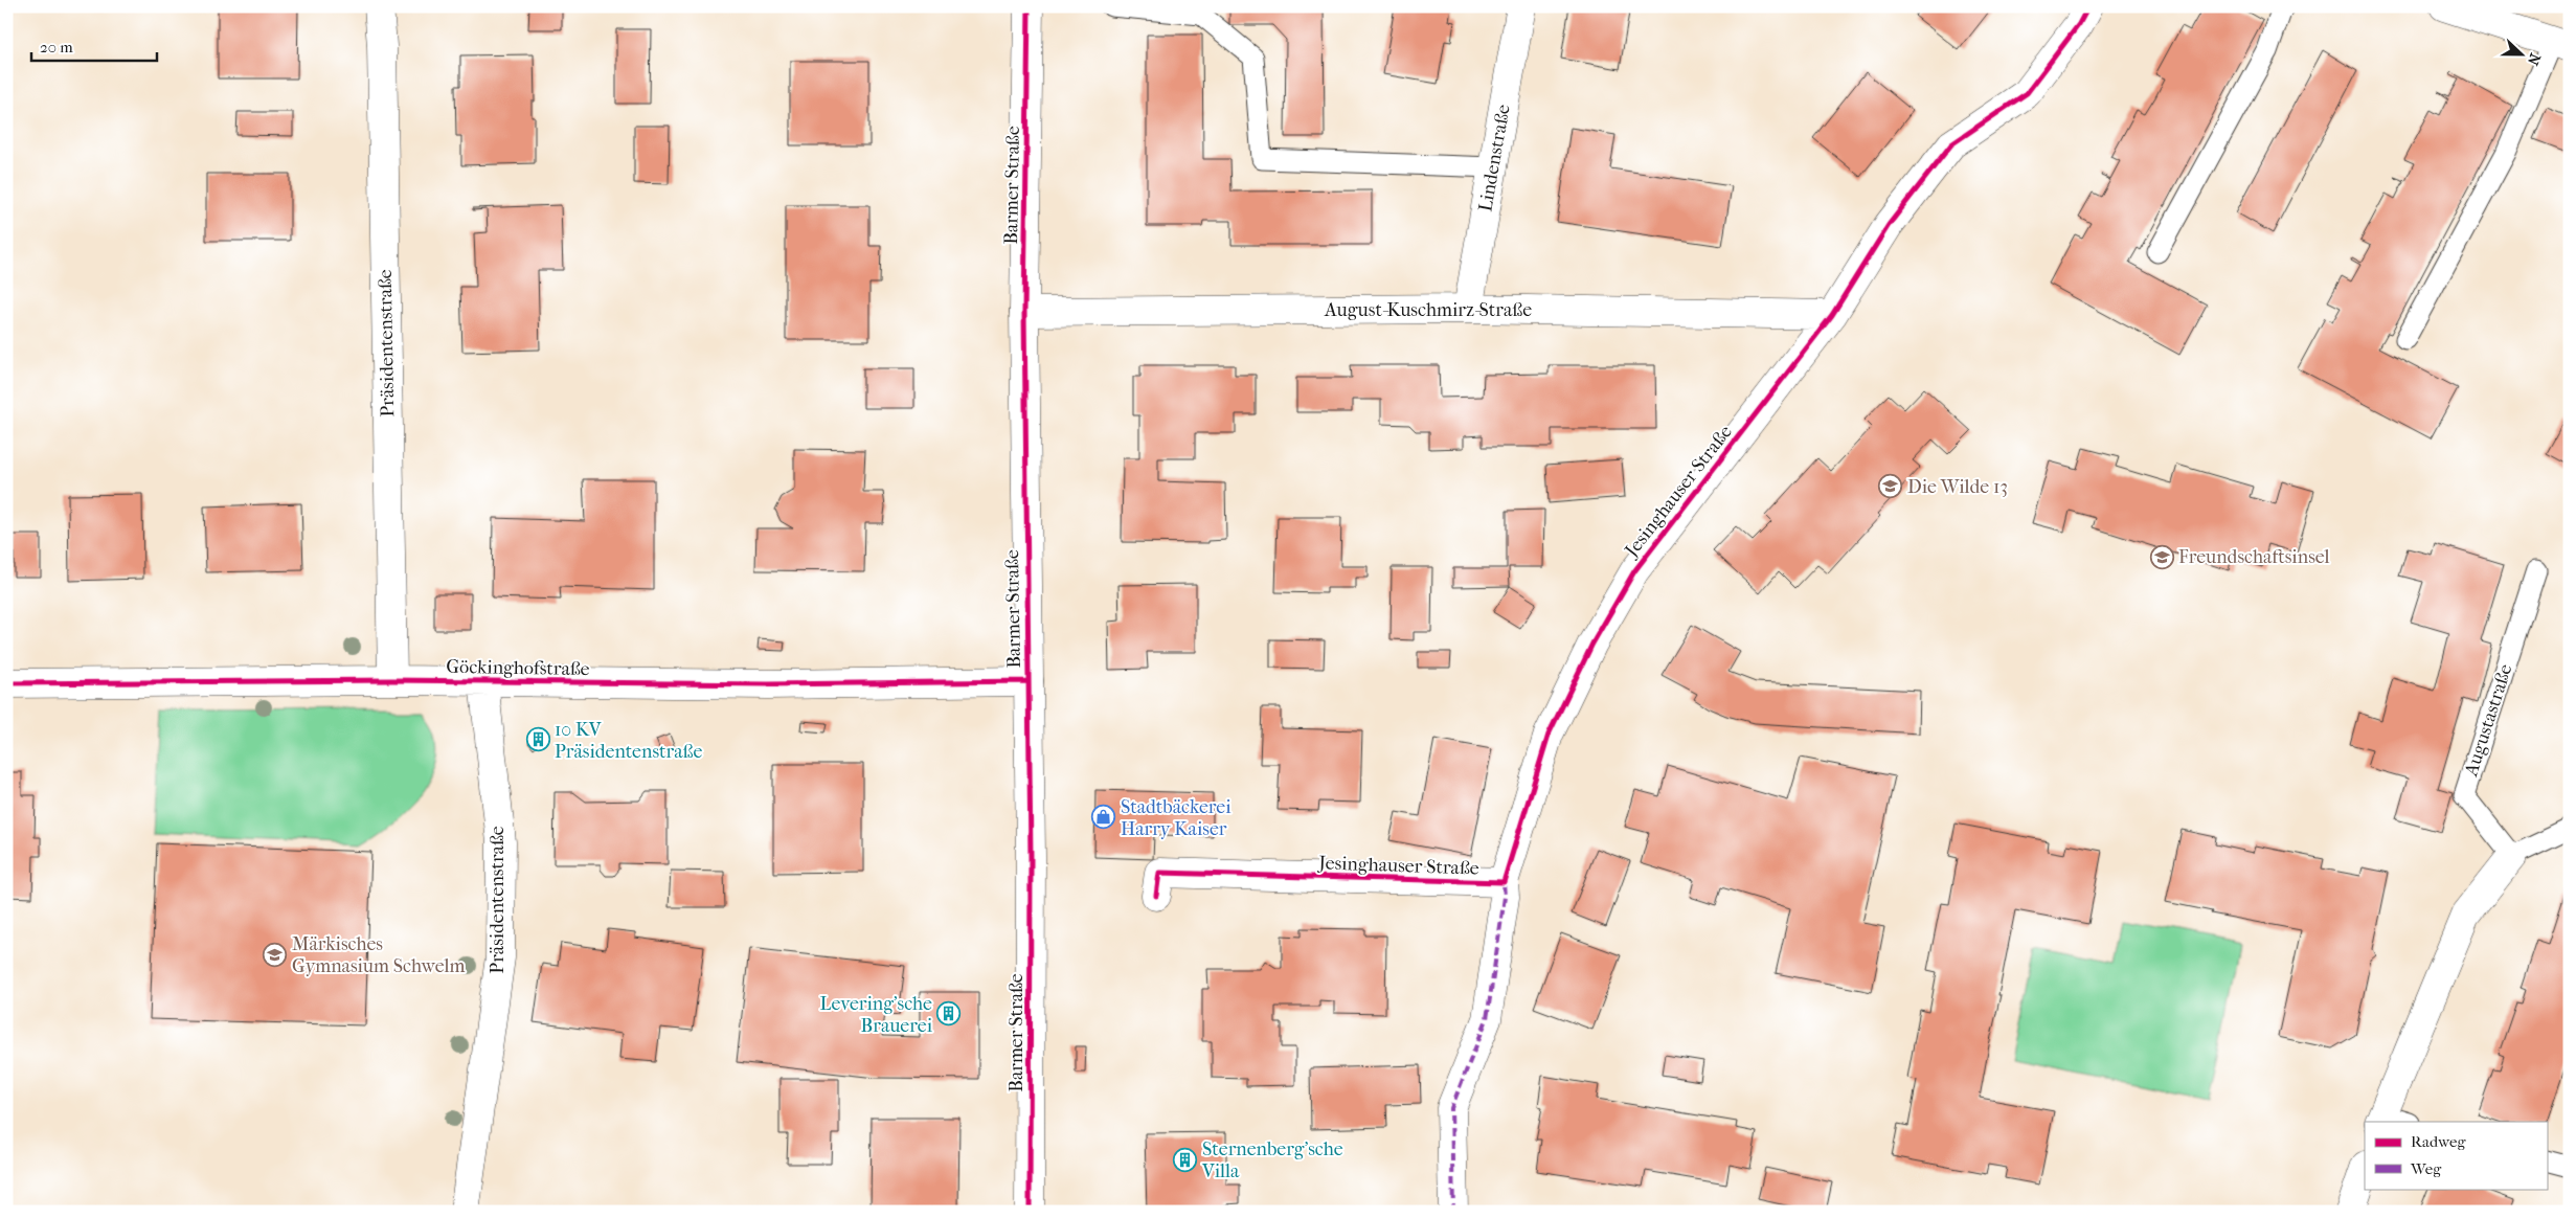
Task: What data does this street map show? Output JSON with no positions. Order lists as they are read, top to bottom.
{
  "streets": {
    "street": [
      "Lindenstraße",
      "Barmer Straße",
      "August-Kuschmirz-Straße",
      "Präsidentenstraße",
      "Jesinghauser Straße",
      "Göckinghofstraße"
    ],
    "lane": ["Augustastraße"]
  },
  "crossings": [
    ["Lindenstraße", "August-Kuschmirz-Straße"],
    ["Barmer Straße", "August-Kuschmirz-Straße"],
    ["Barmer Straße", "Göckinghofstraße"],
    ["August-Kuschmirz-Straße", "Jesinghauser Straße"],
    ["Präsidentenstraße", "Göckinghofstraße"]
  ],
  "places": {
    "school or university": ["Die Wilde 13", "Freundschaftsinsel", "Märkisches Gymnasium Schwelm"],
    "building": ["10 KV Präsidentenstraße", "Levering’sche Brauerei", "Sternenberg’sche Villa"],
    "shop": ["Stadtbäckerei Harry Kaiser"]
  },
  "legend": ["Radweg", "Weg"],
  "scale_bar": "20 m",
  "north": "right"
}
